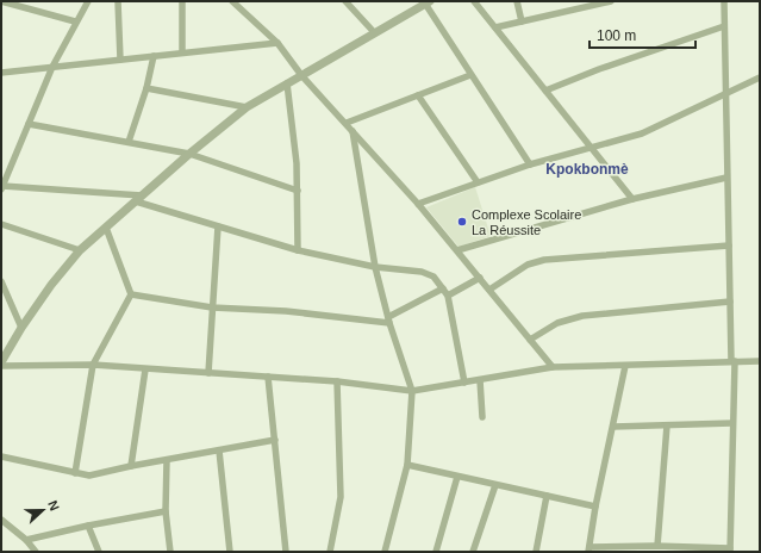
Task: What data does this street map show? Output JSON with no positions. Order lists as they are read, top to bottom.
{
  "districts": ["Kpokbonmè"],
  "places": ["Complexe Scolaire La Réussite"],
  "scale_bar": "100 m",
  "north": "right"
}
